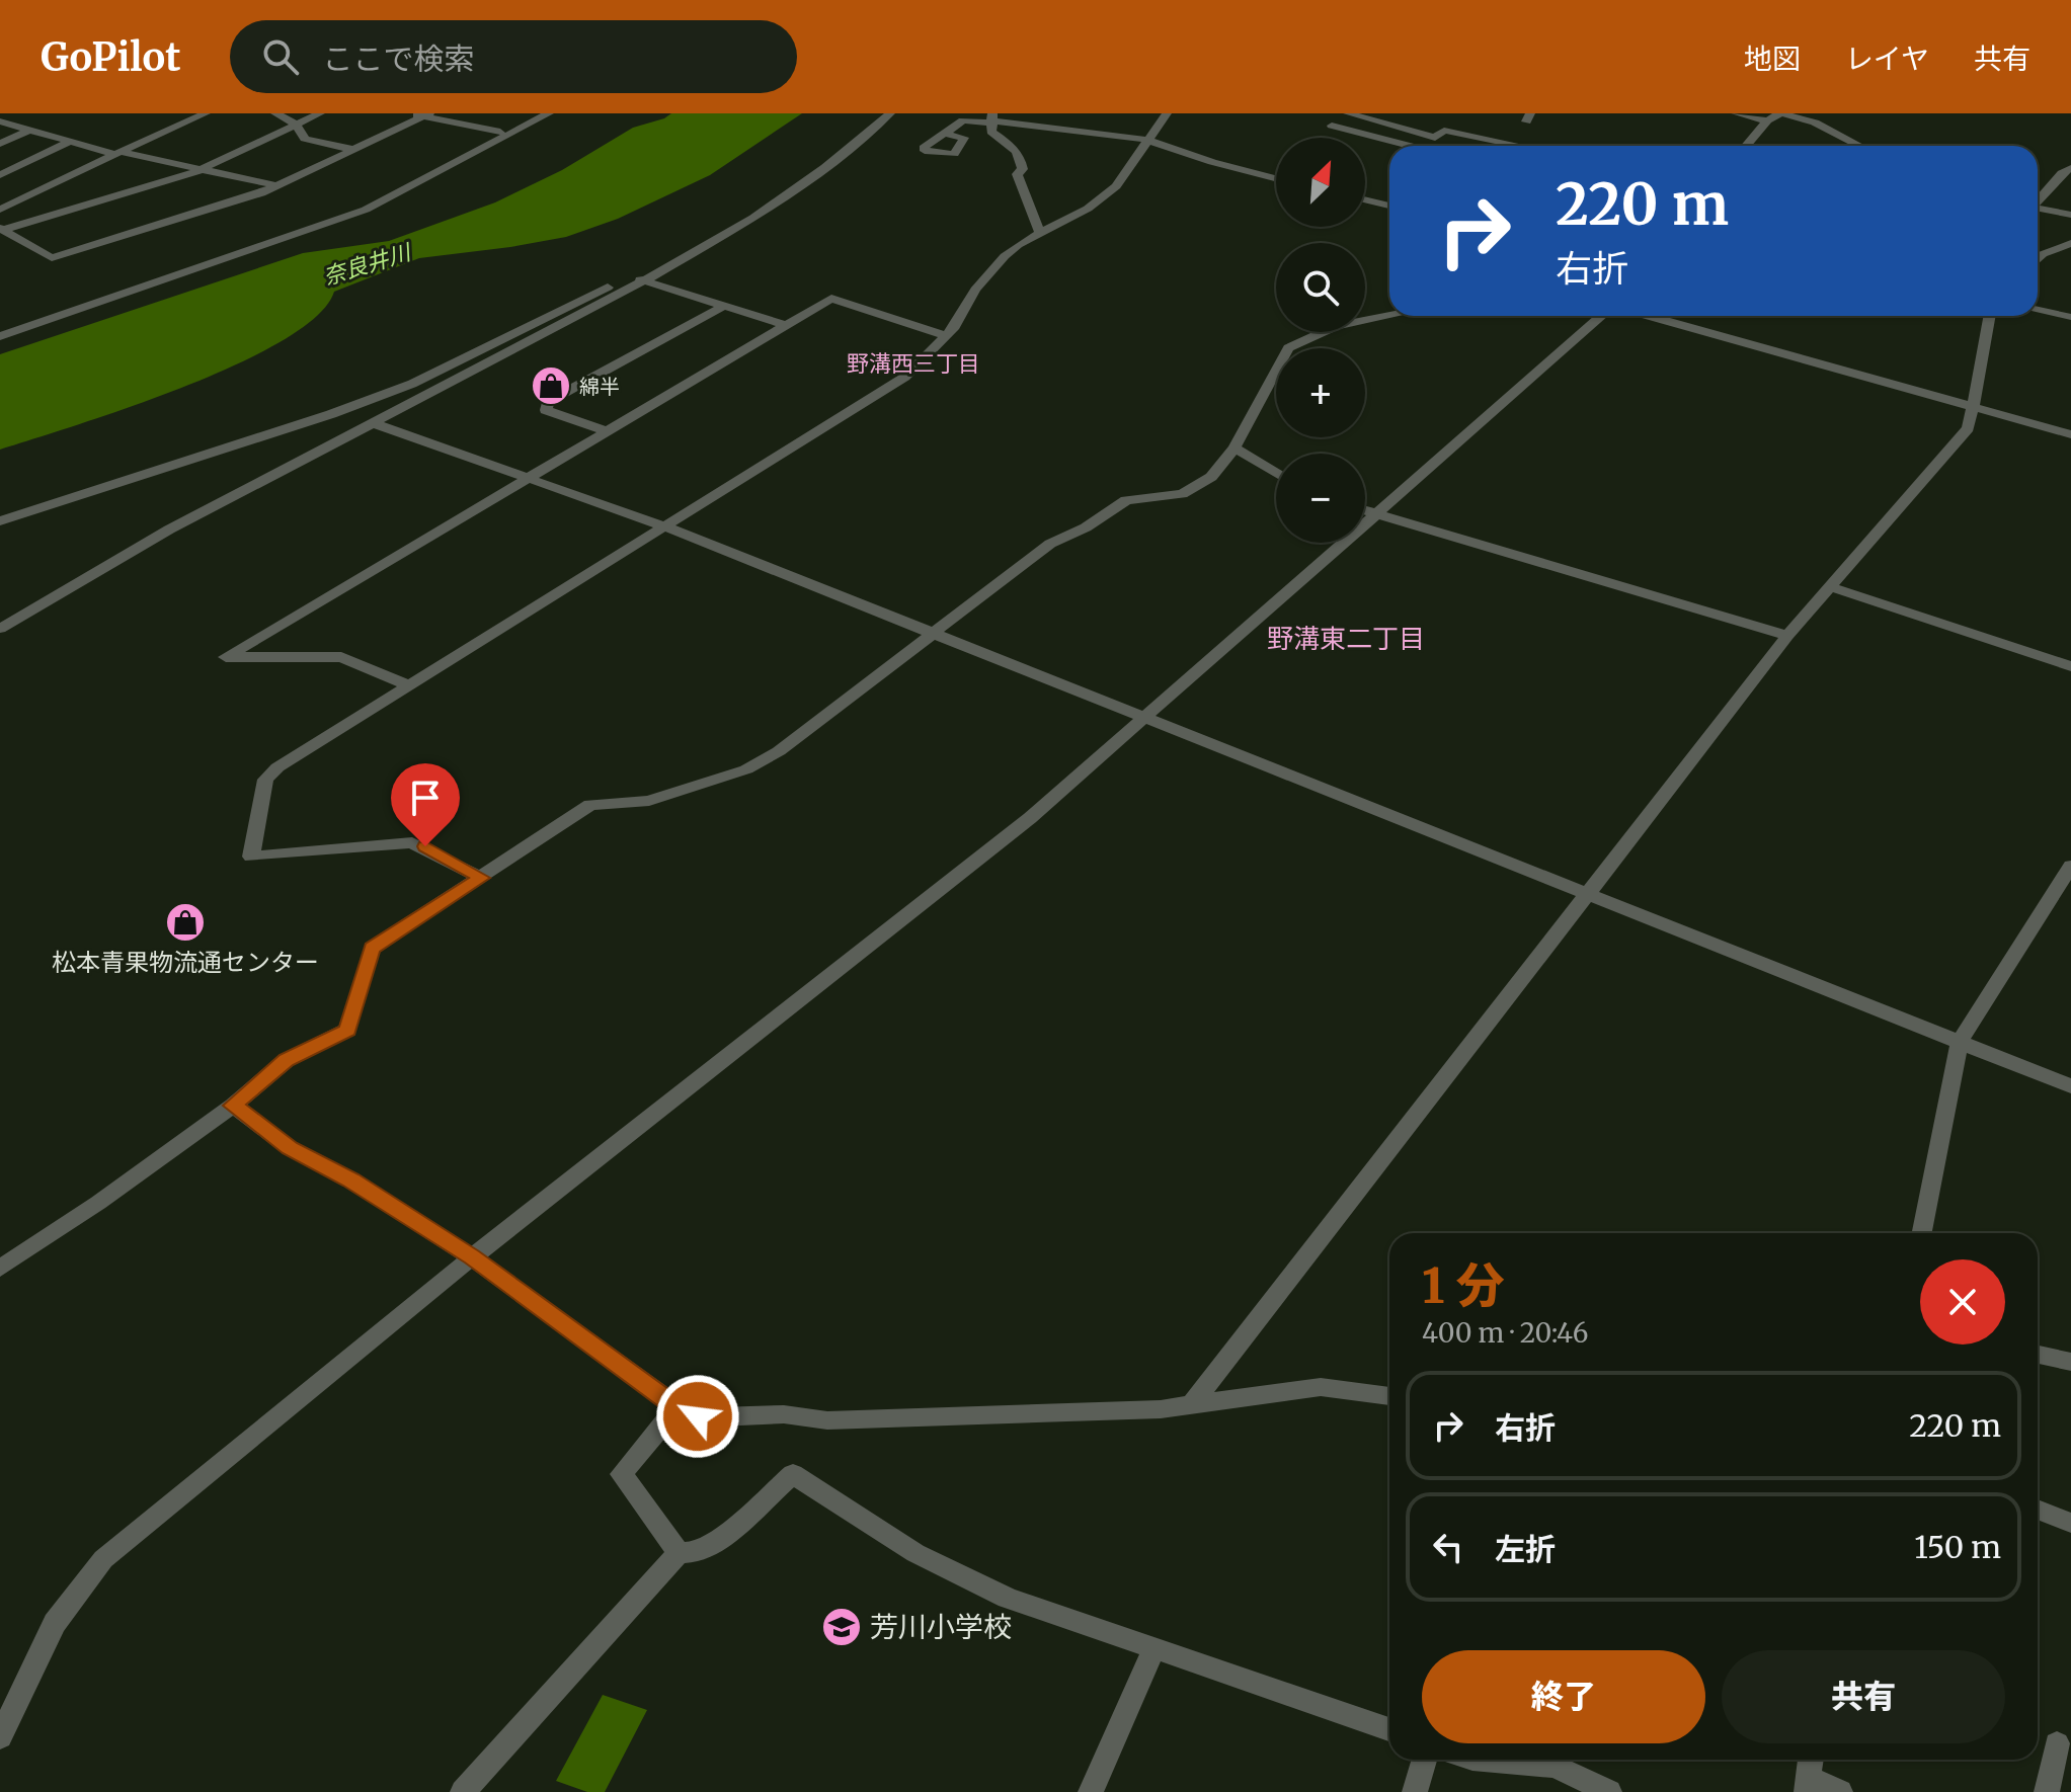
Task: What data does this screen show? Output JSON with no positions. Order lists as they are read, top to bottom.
{
  "districts": ["野溝西三丁目", "野溝東二丁目"],
  "water": ["奈良井川"],
  "places": {
    "shop": ["綿半", "松本青果物流通センター"],
    "school or university": ["芳川小学校"]
  },
  "north": "top right",
  "page": {
    "header": "GoPilot",
    "search": "ここで検索",
    "nav": ["地図", "レイヤ", "共有"],
    "map_buttons": ["+", "−"],
    "turn": ["220 m", "右折"],
    "heading": ["1 分", "400 m · 20:46"],
    "list": [
      {
        "name": "右折",
        "value": "220 m"
      },
      {
        "name": "左折",
        "value": "150 m"
      }
    ],
    "buttons": ["終了", "共有"]
  }
}
